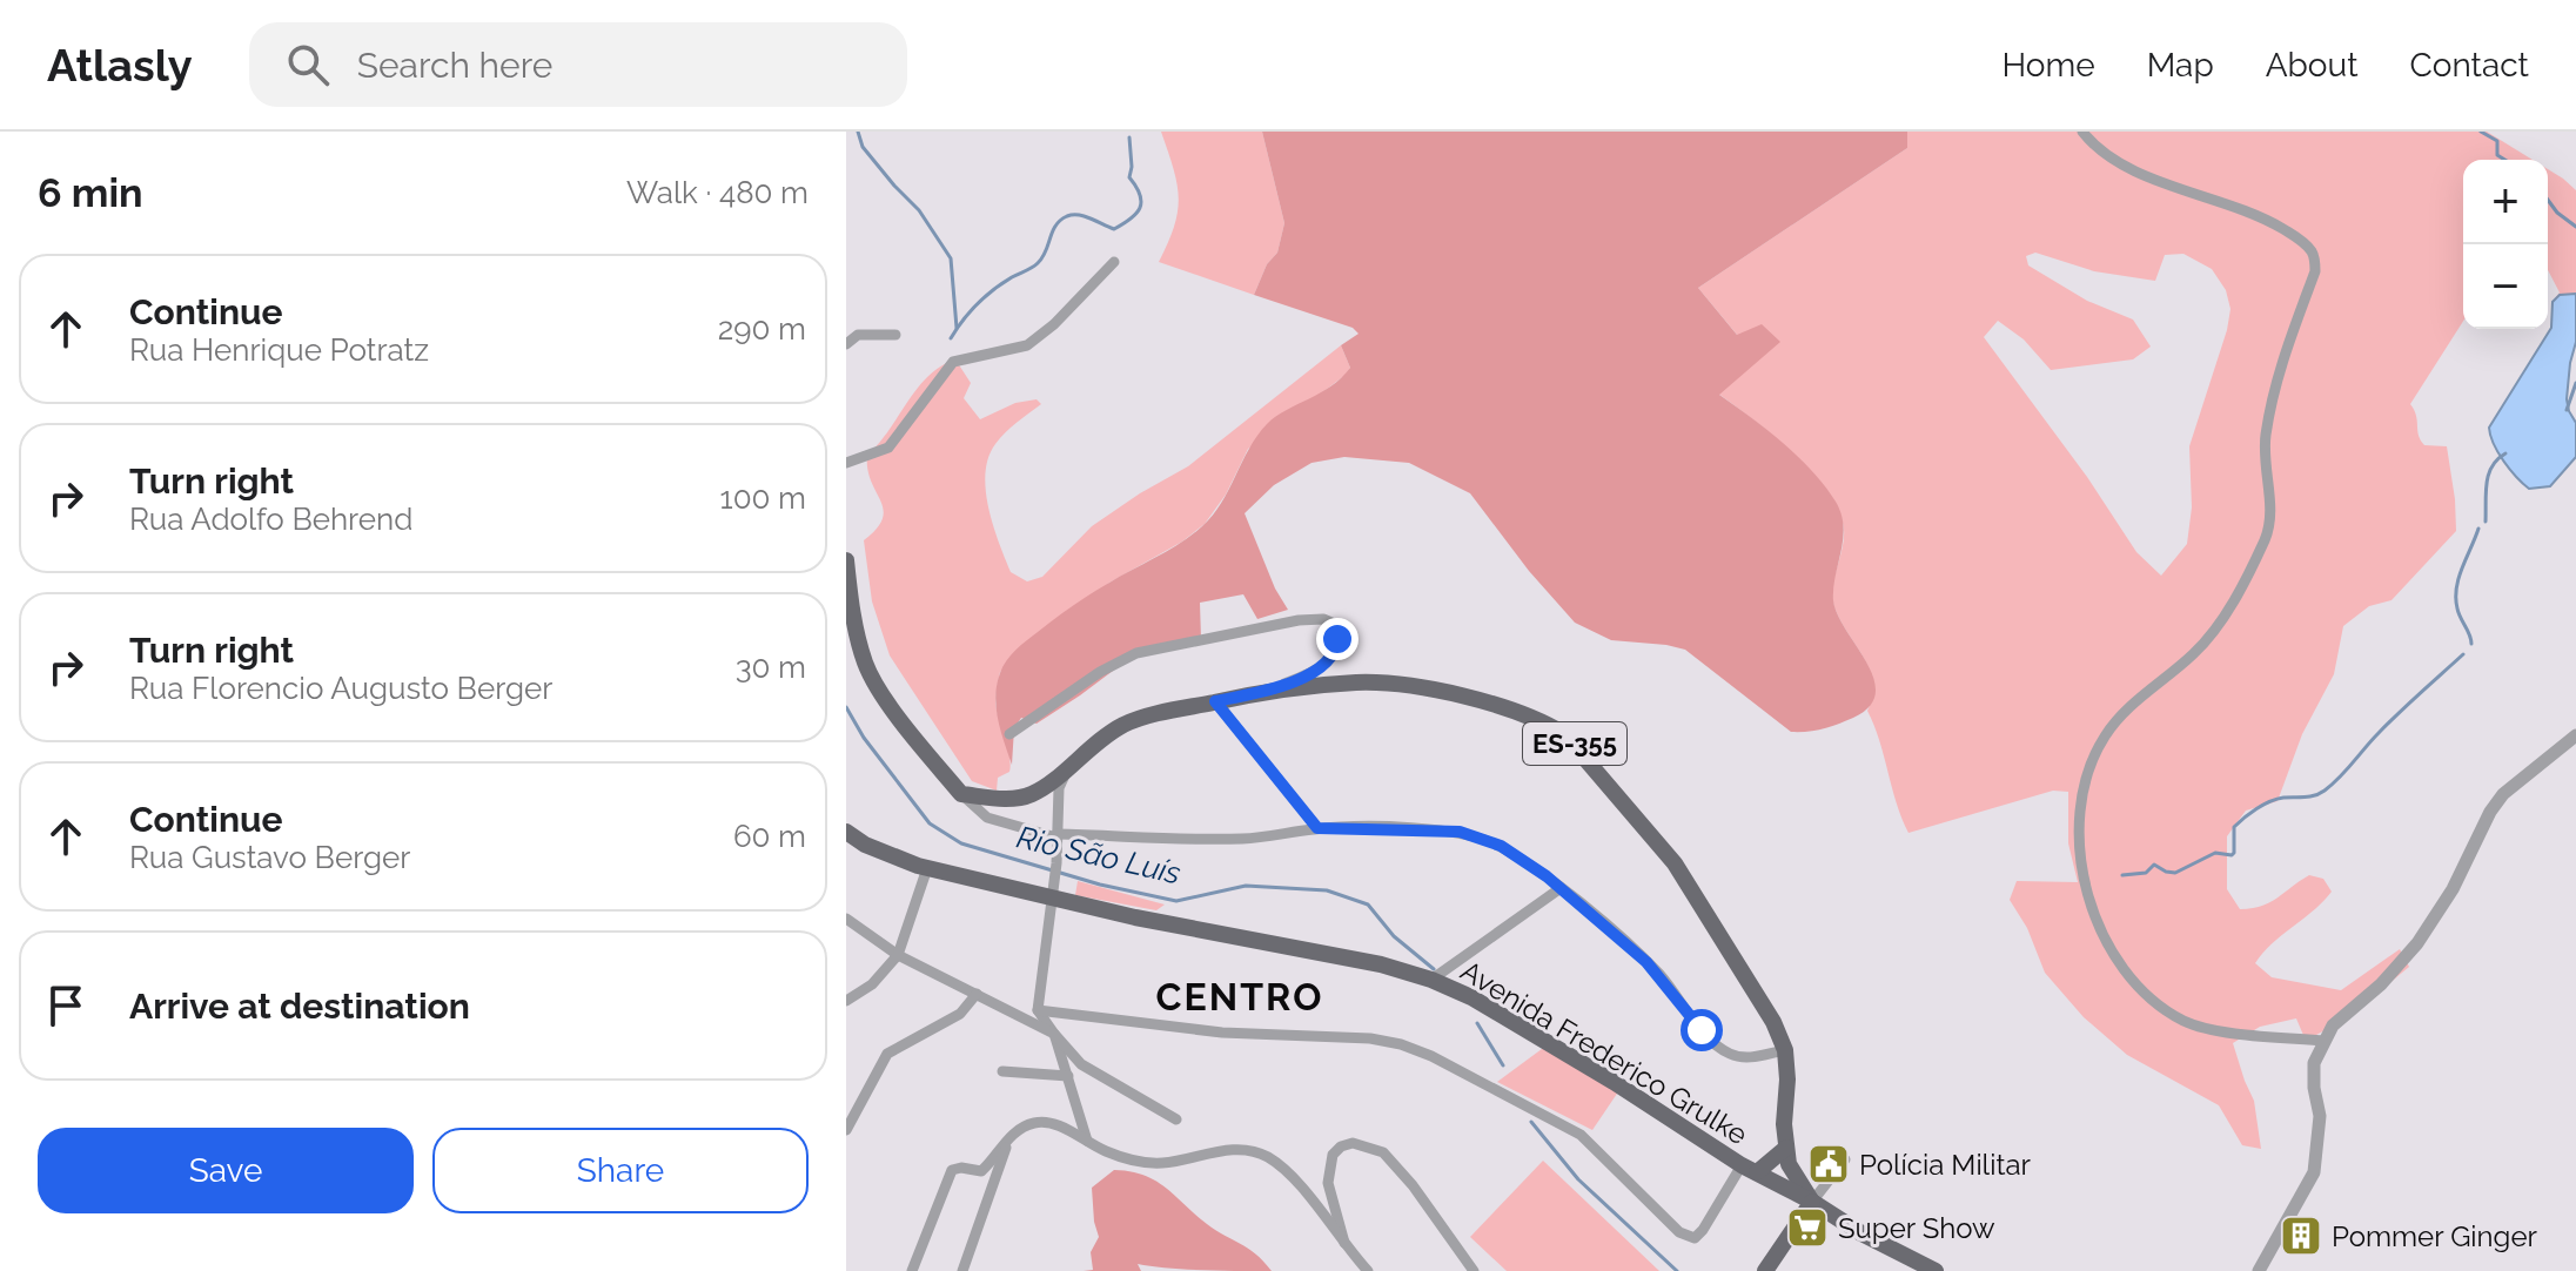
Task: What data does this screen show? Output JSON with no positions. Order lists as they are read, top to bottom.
{
  "streets": {
    "main road": ["ES-355", "Avenida Frederico Grulke"]
  },
  "crossings": [
    ["ES-355", "Avenida Frederico Grulke"]
  ],
  "districts": ["CENTRO"],
  "water": ["Rio São Luís"],
  "places": {
    "public building": ["Polícia Militar"],
    "supermarket": ["Super Show"],
    "building": ["Pommer Ginger"]
  },
  "page": {
    "header": "Atlasly",
    "search": "Search here",
    "nav": [
      "Home",
      "Map",
      "About",
      "Contact"
    ],
    "heading": ["6 min", "Walk · 480 m"],
    "map_buttons": ["+", "−"],
    "list": [
      ["Continue", "Rua Henrique Potratz", "290 m"],
      ["Turn right", "Rua Adolfo Behrend", "100 m"],
      ["Turn right", "Rua Florencio Augusto Berger", "30 m"],
      ["Continue", "Rua Gustavo Berger", "60 m"],
      "Arrive at destination"
    ],
    "buttons": ["Save", "Share"]
  }
}
